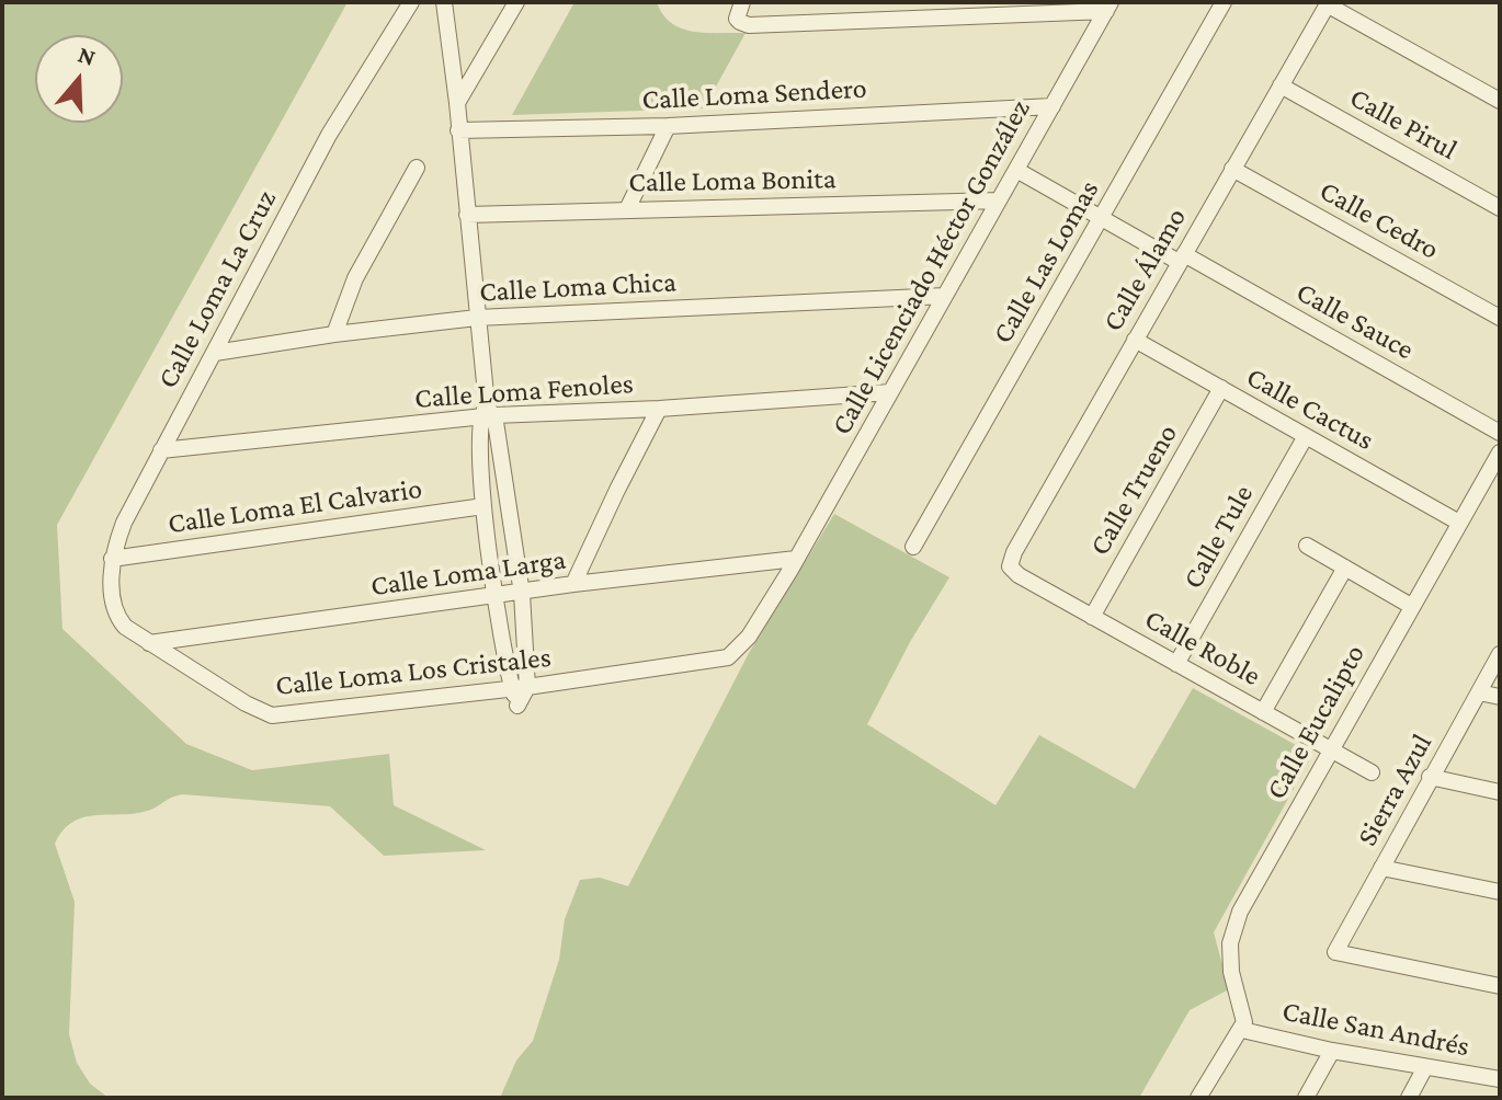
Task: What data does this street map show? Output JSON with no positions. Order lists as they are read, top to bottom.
{
  "streets": {
    "street": [
      "Calle Loma Sendero",
      "Calle Pirul",
      "Calle Loma Bonita",
      "Calle Cedro",
      "Calle Las Lomas",
      "Calle Licenciado Héctor González",
      "Calle Álamo",
      "Calle Loma Chica",
      "Calle Loma La Cruz",
      "Calle Sauce",
      "Calle Loma Fenoles",
      "Calle Cactus",
      "Calle Trueno",
      "Calle Loma El Calvario",
      "Calle Tule",
      "Calle Loma Larga",
      "Calle Roble",
      "Calle Loma Los Cristales",
      "Calle Eucalipto",
      "Sierra Azul",
      "Calle San Andrés"
    ]
  },
  "crossings": [
    ["Calle Loma Sendero", "Calle Licenciado Héctor González"],
    ["Calle Pirul", "Calle Álamo"],
    ["Calle Loma Bonita", "Calle Licenciado Héctor González"],
    ["Calle Cedro", "Calle Álamo"],
    ["Calle Las Lomas", "Calle Sauce"],
    ["Calle Licenciado Héctor González", "Calle Loma Chica"],
    ["Calle Licenciado Héctor González", "Calle Sauce"],
    ["Calle Licenciado Héctor González", "Calle Loma Fenoles"],
    ["Calle Licenciado Héctor González", "Calle Loma Larga"],
    ["Calle Licenciado Héctor González", "Calle Loma Los Cristales"],
    ["Calle Álamo", "Calle Sauce"],
    ["Calle Álamo", "Calle Cactus"],
    ["Calle Álamo", "Calle Roble"],
    ["Calle Loma Chica", "Calle Loma La Cruz"],
    ["Calle Loma La Cruz", "Calle Loma Fenoles"],
    ["Calle Loma La Cruz", "Calle Loma El Calvario"],
    ["Calle Loma La Cruz", "Calle Loma Los Cristales"],
    ["Calle Cactus", "Calle Trueno"],
    ["Calle Cactus", "Calle Tule"],
    ["Calle Cactus", "Calle Eucalipto"],
    ["Calle Trueno", "Calle Roble"],
    ["Calle Tule", "Calle Roble"],
    ["Calle Loma Larga", "Calle Loma Los Cristales"],
    ["Calle Roble", "Calle Eucalipto"],
    ["Calle Eucalipto", "Calle San Andrés"]
  ],
  "north": "top"
}
